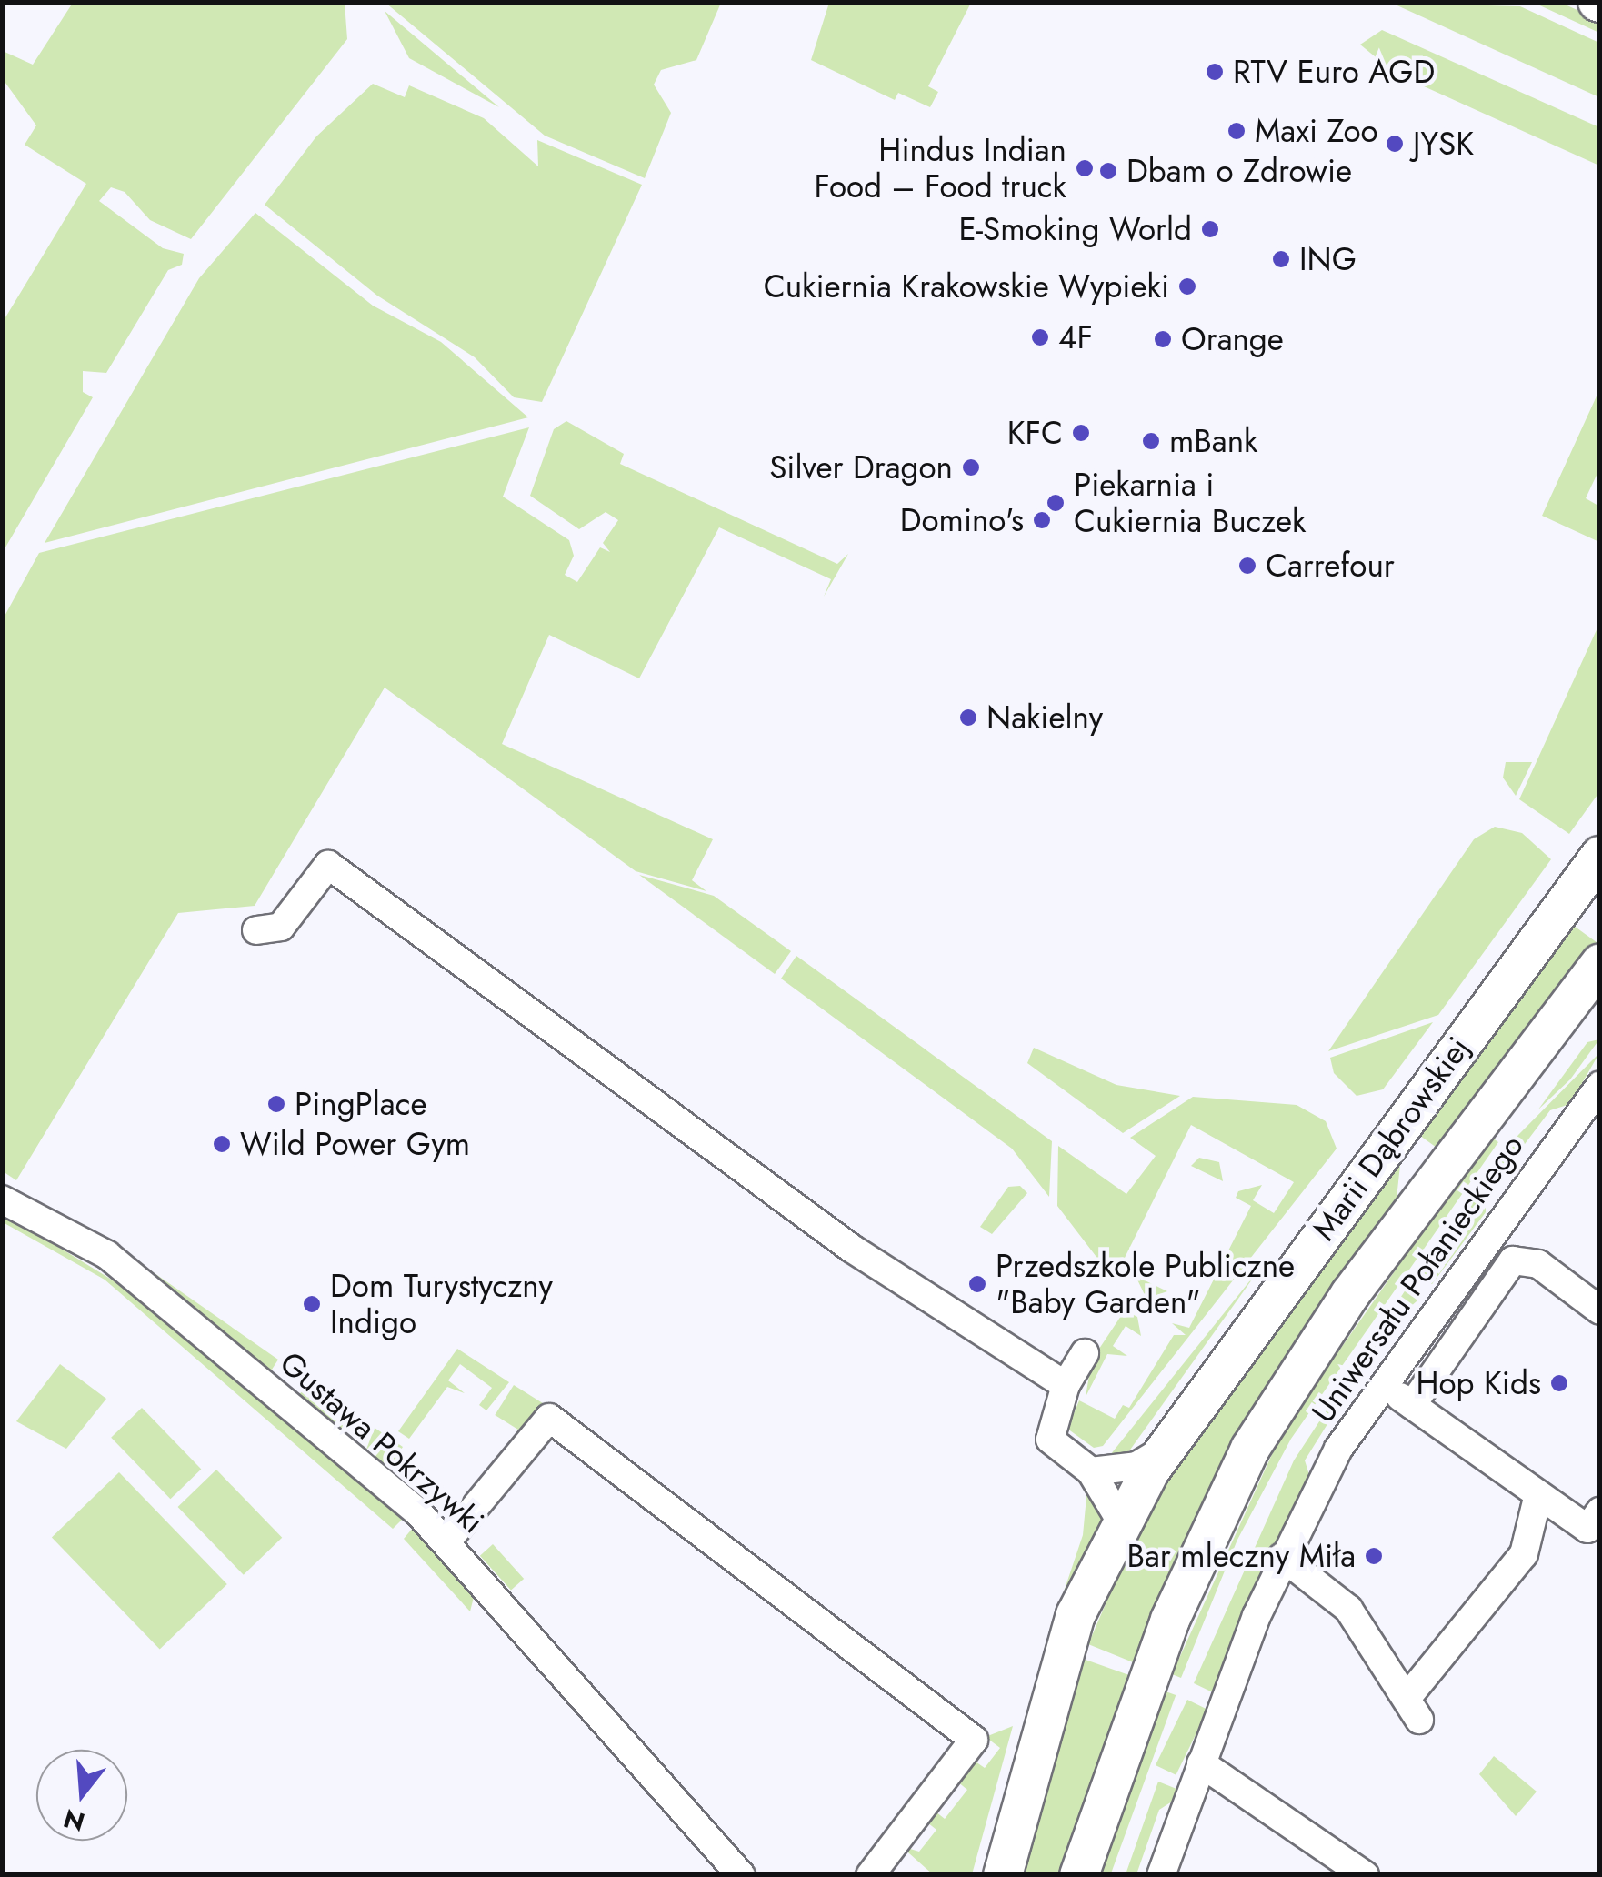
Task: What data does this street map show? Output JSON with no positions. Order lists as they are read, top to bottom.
{
  "streets": {
    "street": ["Marii Dąbrowskiej", "Uniwersału Połanieckiego", "Gustawa Pokrzywki"]
  },
  "places": [
    "RTV Euro AGD",
    "Maxi Zoo",
    "JYSK",
    "Hindus Indian Food – Food truck",
    "Dbam o Zdrowie",
    "E-Smoking World",
    "ING",
    "Cukiernia Krakowskie Wypieki",
    "4F",
    "Orange",
    "KFC",
    "mBank",
    "Silver Dragon",
    "Piekarnia i Cukiernia Buczek",
    "Domino's",
    "Carrefour",
    "Nakielny",
    "PingPlace",
    "Wild Power Gym",
    "Przedszkole Publiczne \"Baby Garden\"",
    "Dom Turystyczny Indigo",
    "Hop Kids",
    "Bar mleczny Miła"
  ],
  "north": "bottom"
}
